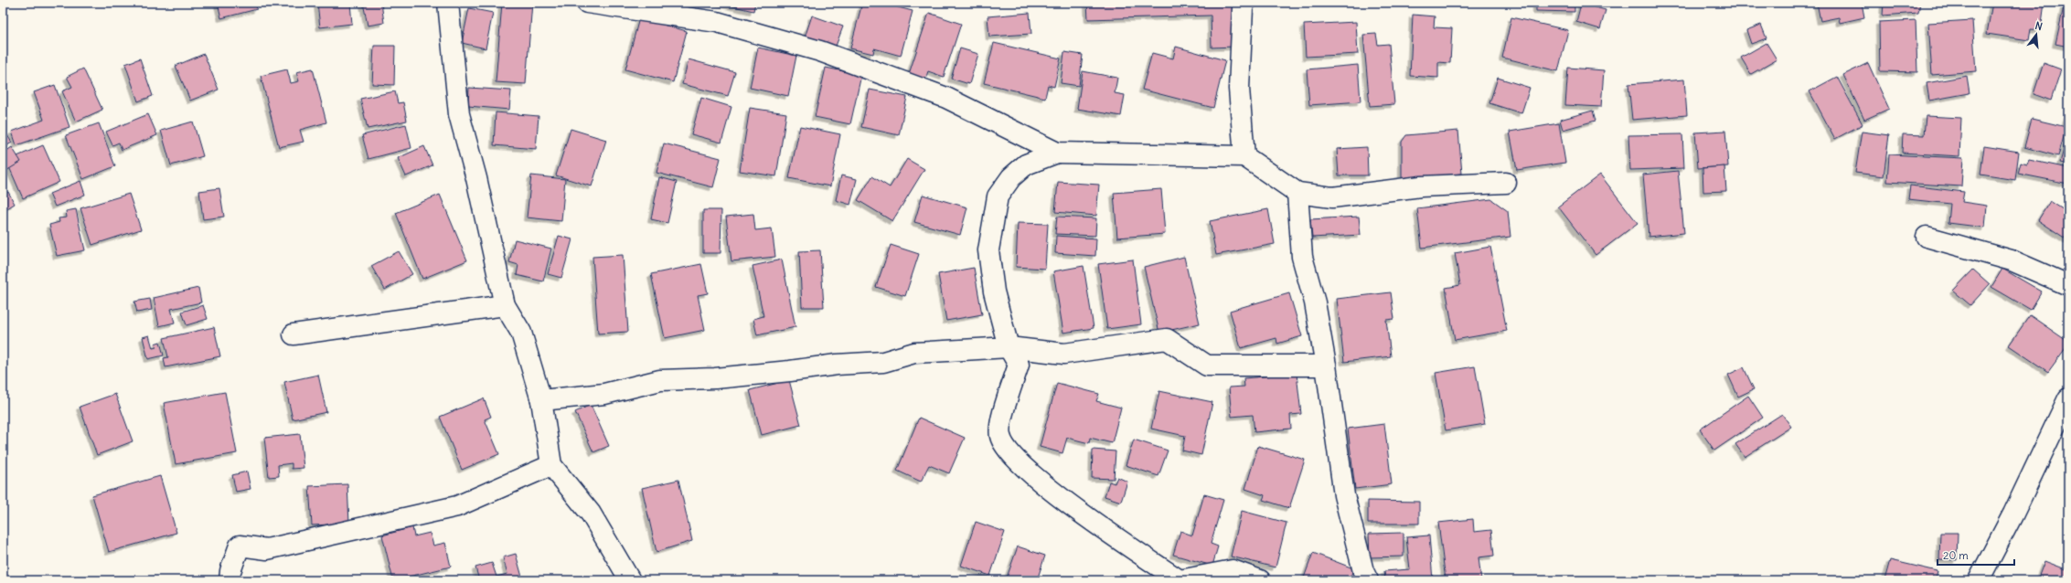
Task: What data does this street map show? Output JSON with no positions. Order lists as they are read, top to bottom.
{
  "scale_bar": "20 m",
  "north": "top"
}
